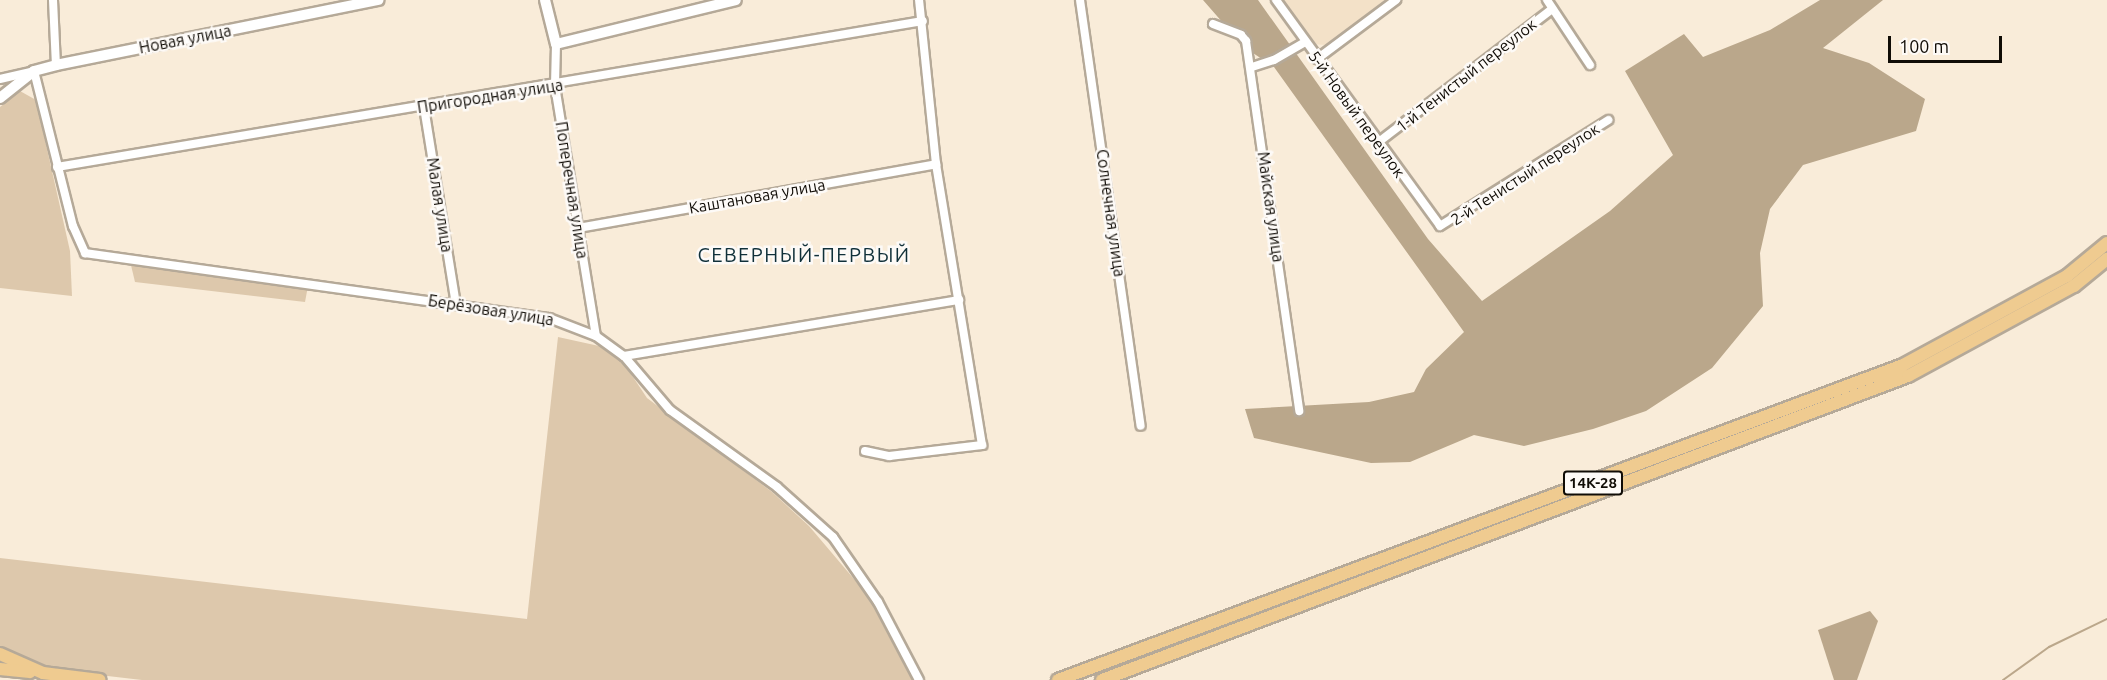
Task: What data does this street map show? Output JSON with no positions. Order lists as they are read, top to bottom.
{
  "streets": {
    "main road": ["14К-28"],
    "street": [
      "Новая улица",
      "1-й Тенистый переулок",
      "Пригородная улица",
      "5-й Новый переулок",
      "2-й Тенистый переулок",
      "Поперечная улица",
      "Каштановая улица",
      "Малая улица",
      "Майская улица",
      "Солнечная улица",
      "Берёзовая улица"
    ]
  },
  "crossings": [
    ["1-й Тенистый переулок", "5-й Новый переулок"],
    ["Пригородная улица", "Поперечная улица"],
    ["Пригородная улица", "Малая улица"],
    ["Пригородная улица", "Берёзовая улица"],
    ["5-й Новый переулок", "2-й Тенистый переулок"],
    ["Поперечная улица", "Каштановая улица"],
    ["Поперечная улица", "Берёзовая улица"],
    ["Малая улица", "Берёзовая улица"]
  ],
  "districts": ["СЕВЕРНЫЙ-ПЕРВЫЙ"],
  "scale_bar": "100 m"
}
